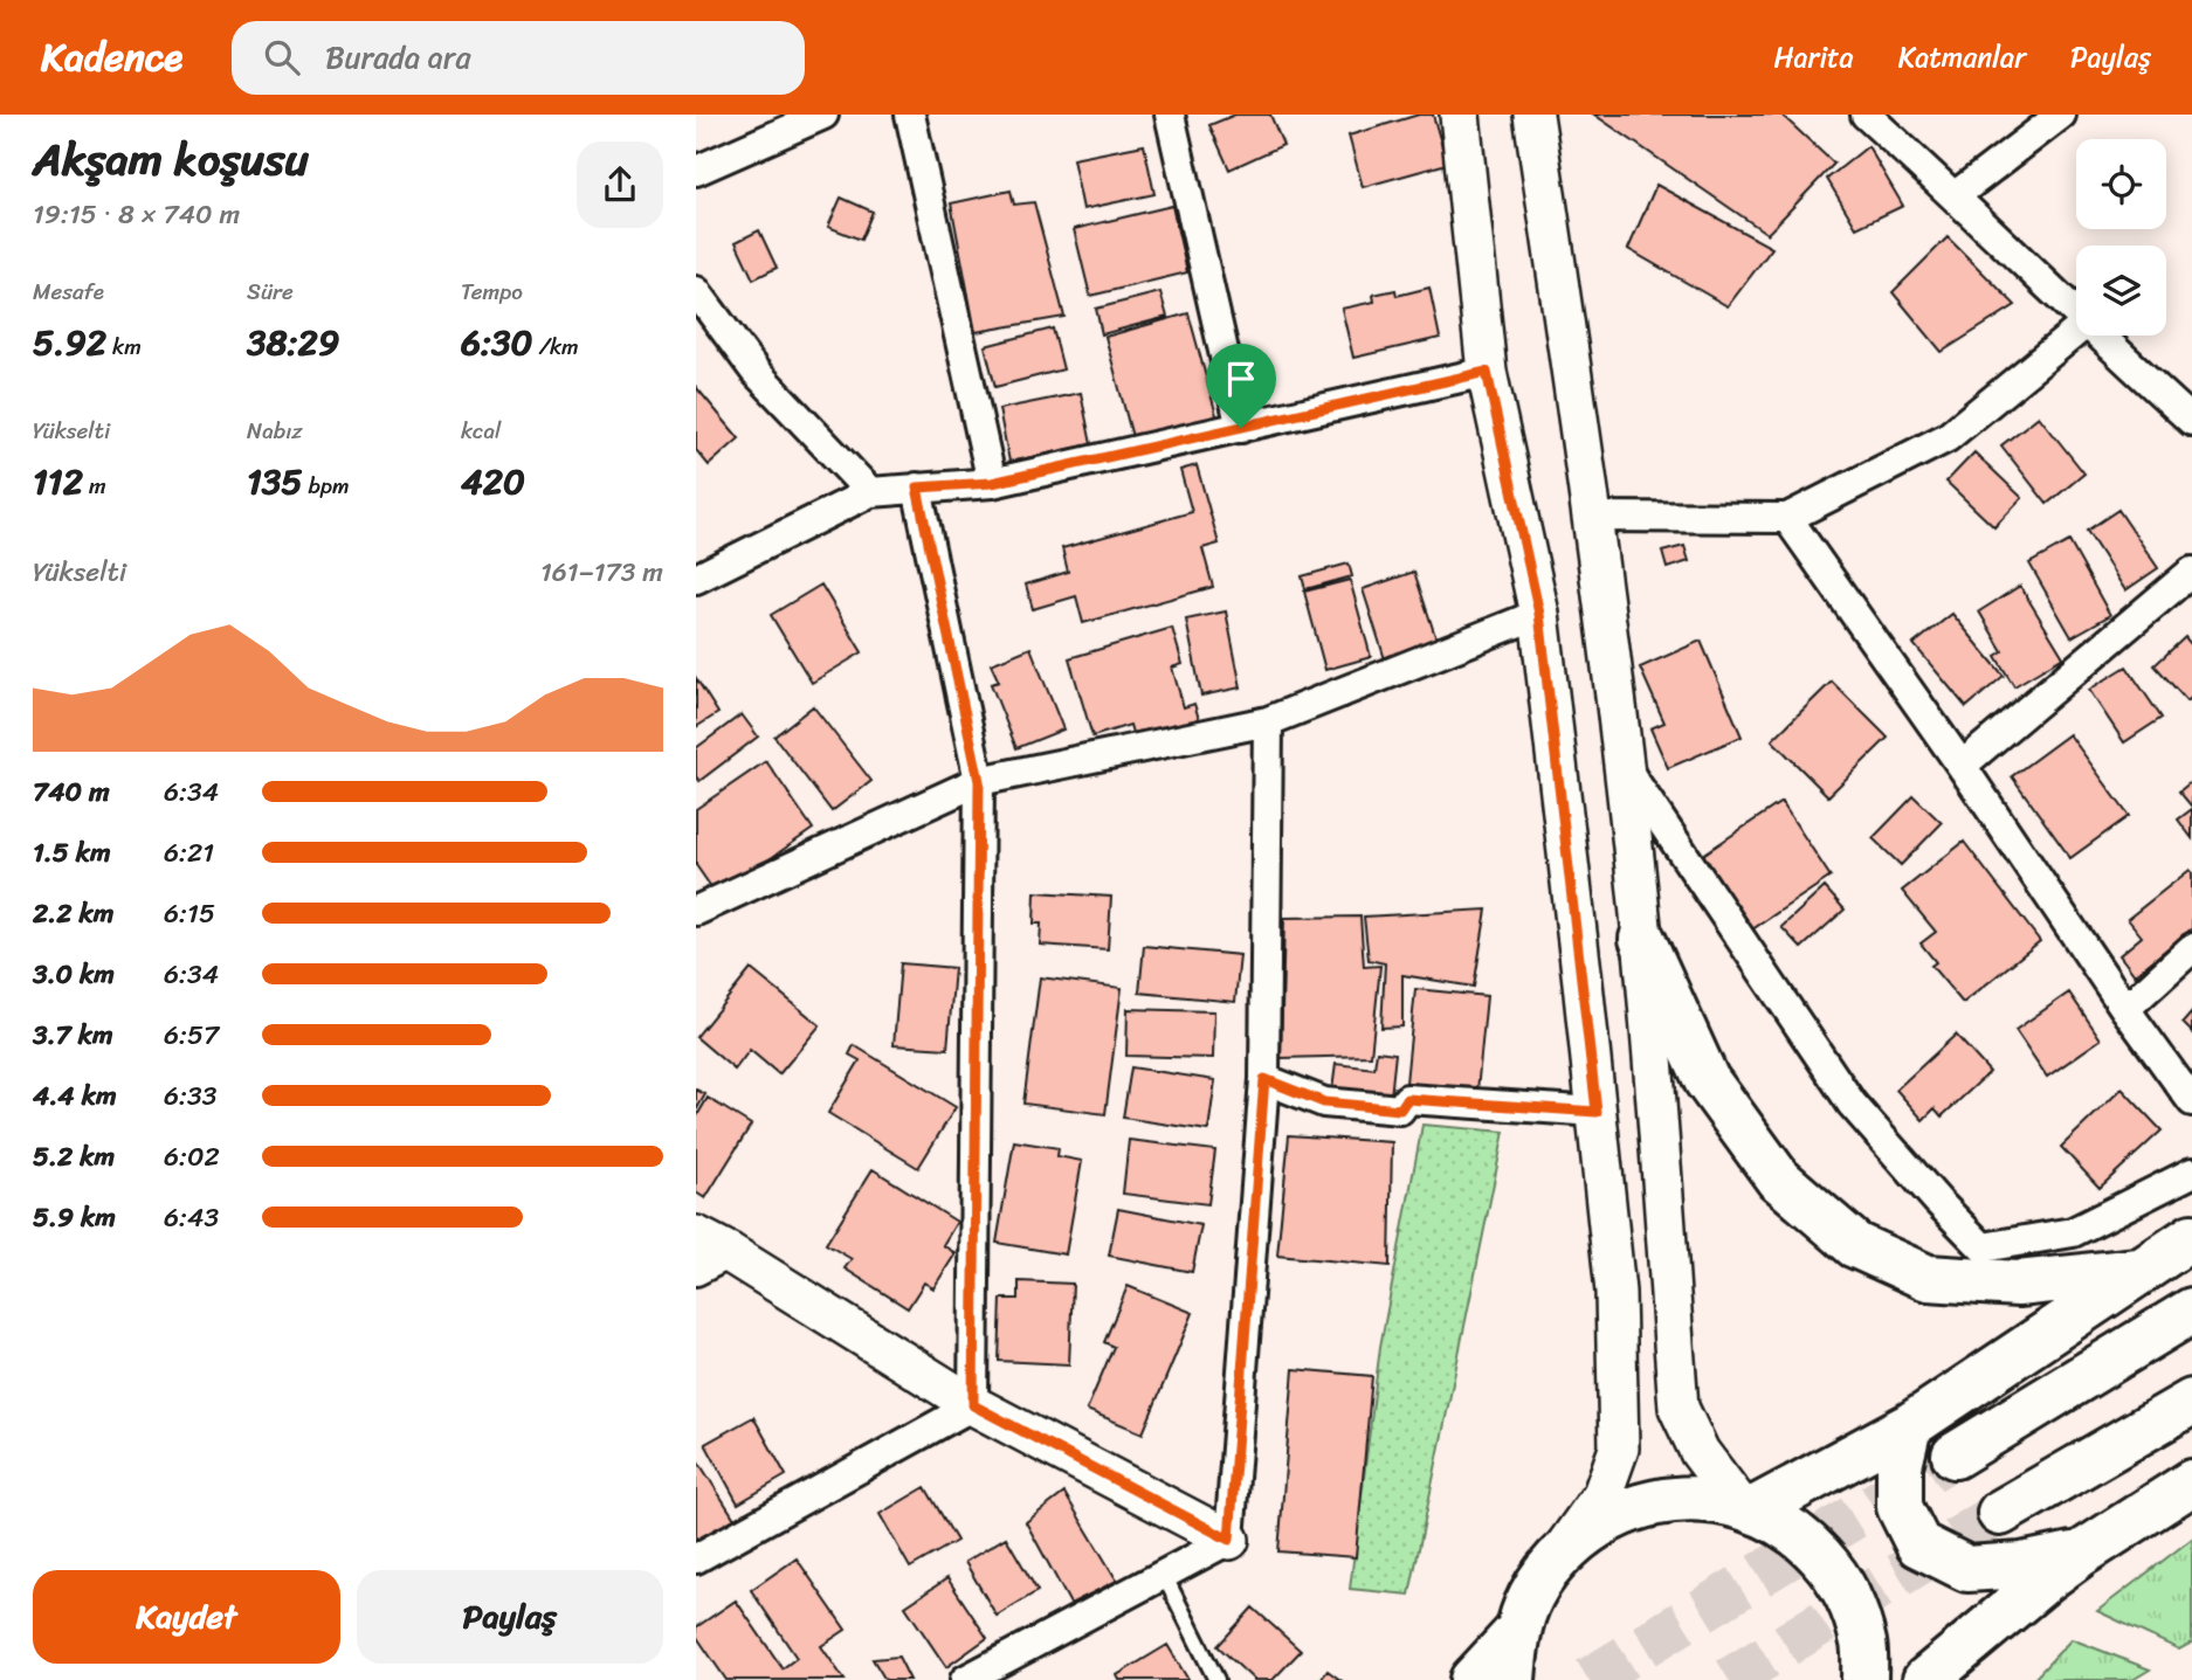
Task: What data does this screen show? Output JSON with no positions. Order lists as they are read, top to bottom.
{
  "page": {
    "header": "Kadence",
    "search": "Burada ara",
    "nav": ["Harita", "Katmanlar", "Paylaş"],
    "heading": ["Akşam koşusu", "19:15 · 8 × 740 m"],
    "stats": [
      ["Mesafe", "5.92 km"],
      ["Süre", "38:29"],
      ["Tempo", "6:30 /km"],
      ["Yükselti", "112 m"],
      ["Nabız", "135 bpm"],
      ["kcal", "420"]
    ],
    "chart": ["Yükselti", "161–173 m"],
    "list": [
      {
        "name": "740 m",
        "note": "6:34"
      },
      {
        "name": "1.5 km",
        "note": "6:21"
      },
      {
        "name": "2.2 km",
        "note": "6:15"
      },
      {
        "name": "3.0 km",
        "note": "6:34"
      },
      {
        "name": "3.7 km",
        "note": "6:57"
      },
      {
        "name": "4.4 km",
        "note": "6:33"
      },
      {
        "name": "5.2 km",
        "note": "6:02"
      },
      {
        "name": "5.9 km",
        "note": "6:43"
      }
    ],
    "buttons": ["Kaydet", "Paylaş"]
  }
}
